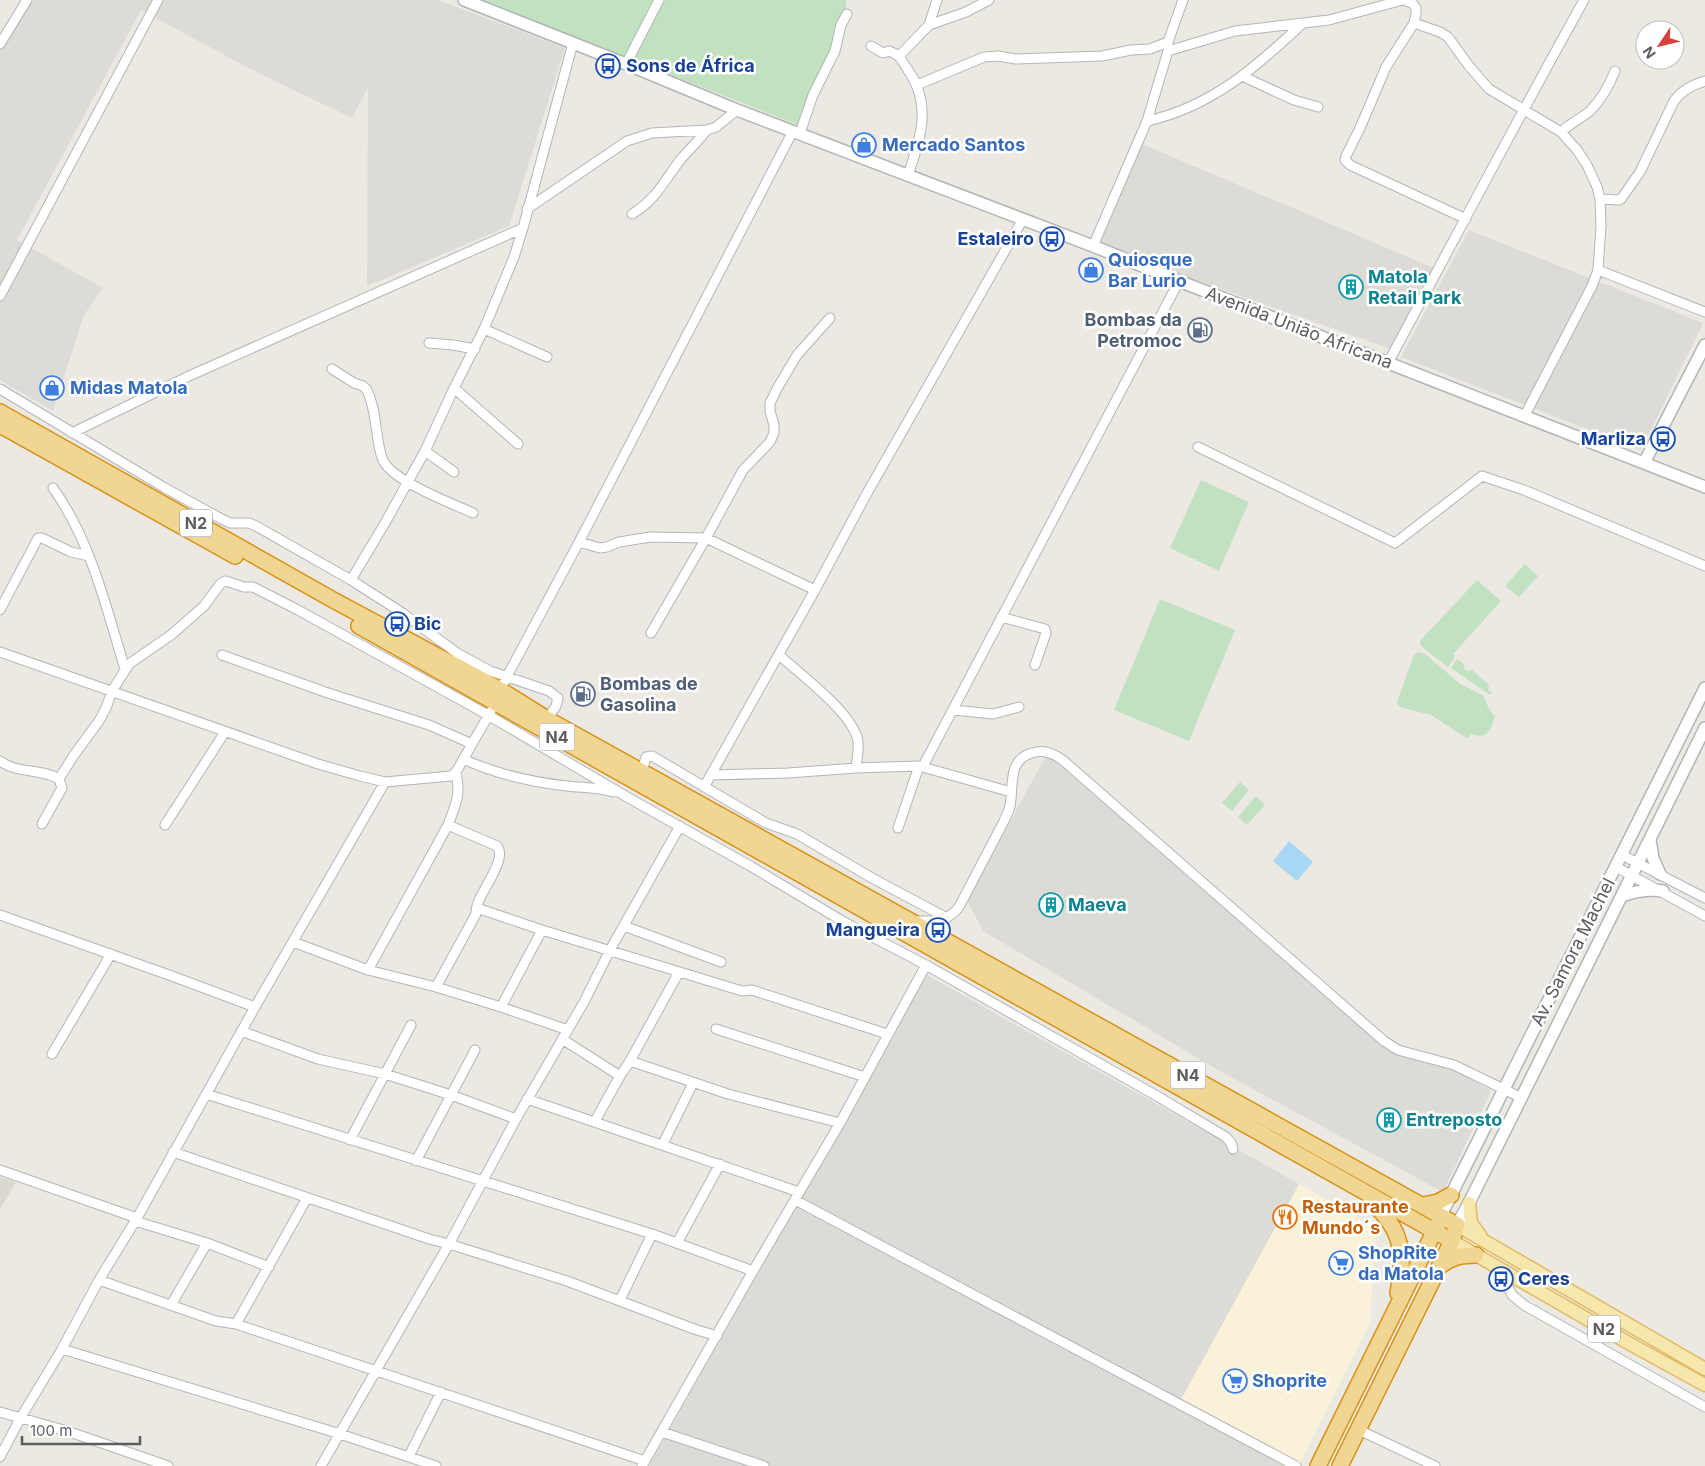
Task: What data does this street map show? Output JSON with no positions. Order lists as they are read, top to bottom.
{
  "streets": {
    "highway": ["N2", "N4"],
    "main road": ["Avenida União Africana", "Av. Samora Machel"]
  },
  "crossings": [
    ["N2", "N4"],
    ["N2", "Av. Samora Machel"],
    ["N4", "Av. Samora Machel"]
  ],
  "places": {
    "bus stop": [
      "Sons de África",
      "Estaleiro",
      "Marliza",
      "Bic",
      "Mangueira",
      "Ceres"
    ],
    "shop": ["Mercado Santos", "Quiosque Bar Lurio", "Midas Matola"],
    "building": ["Matola Retail Park", "Maeva", "Entreposto"],
    "fuel station": ["Bombas da Petromoc", "Bombas de Gasolina"],
    "restaurant": ["Restaurante Mundo´s"],
    "supermarket": ["ShopRite da Matola", "Shoprite"]
  },
  "scale_bar": "100 m",
  "north": "bottom left"
}
